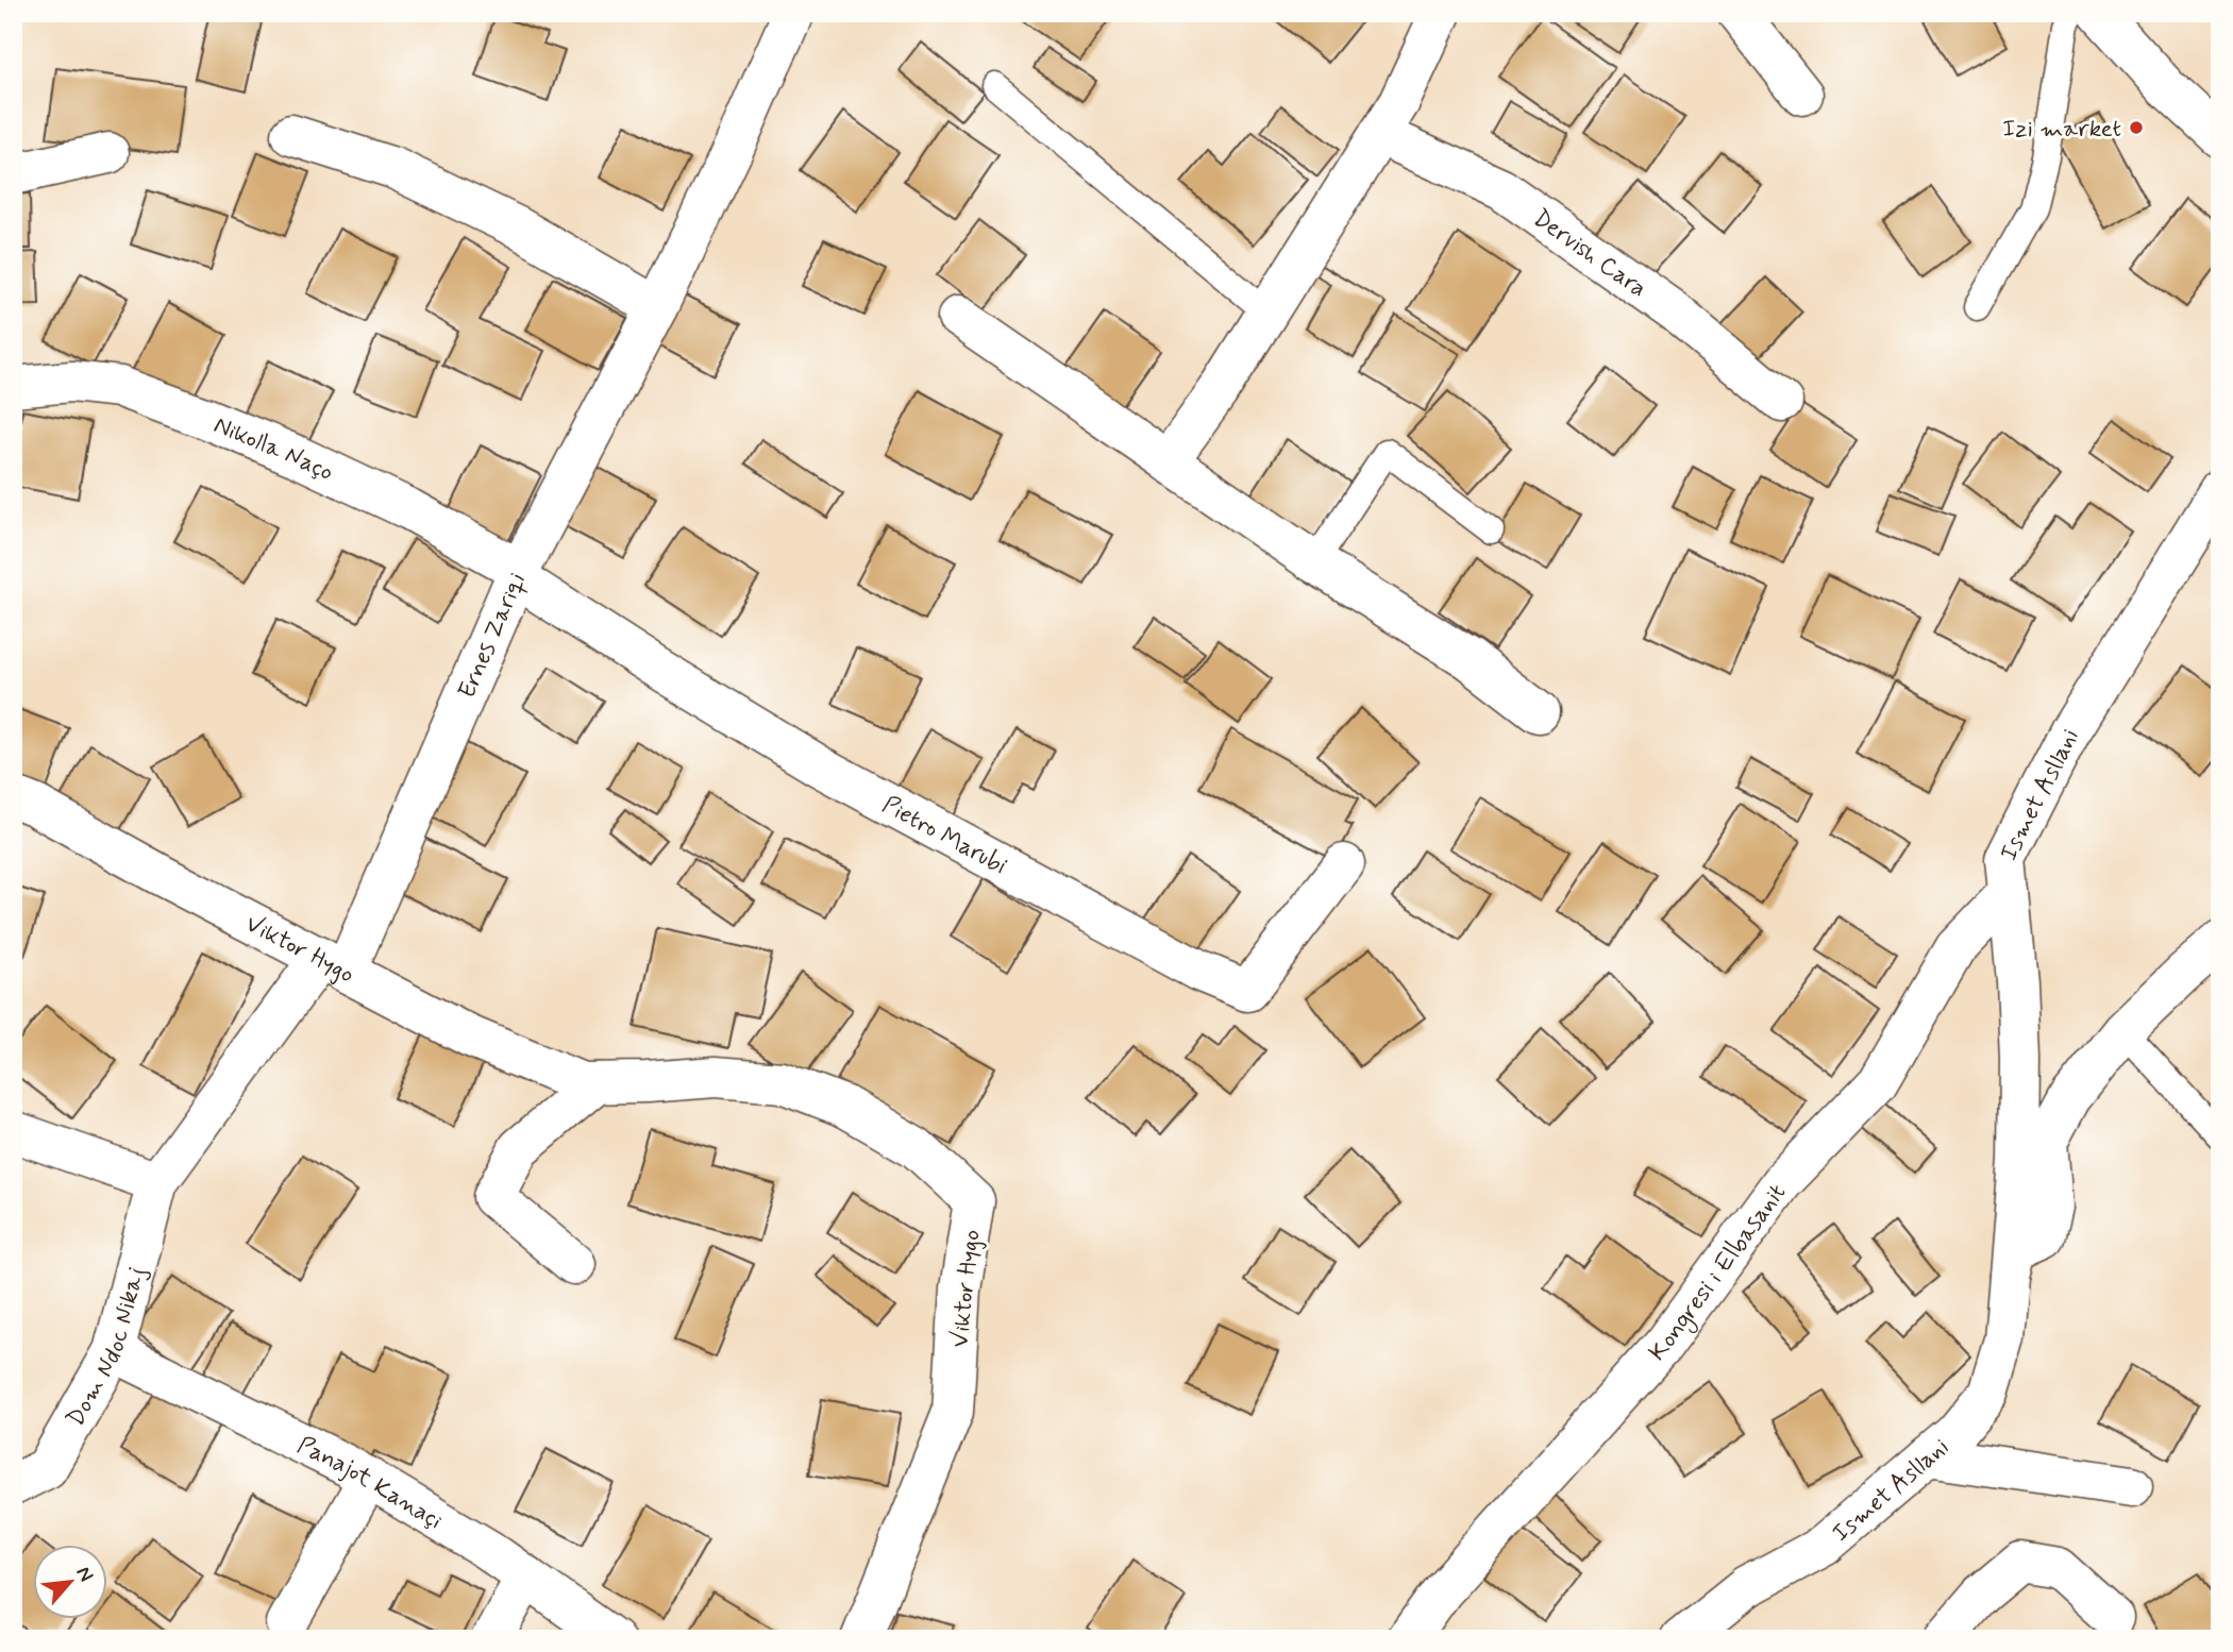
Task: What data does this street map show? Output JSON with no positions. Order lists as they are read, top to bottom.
{
  "streets": {
    "street": [
      "Dervish Cara",
      "Nikolla Naço",
      "Ernes Zariqi",
      "Ismet Asllani",
      "Pietro Marubi",
      "Viktor Hygo",
      "Kongresi i Elbasanit",
      "Dom Ndoc Nikaj",
      "Panajot Kanaçi"
    ]
  },
  "crossings": [
    ["Nikolla Naço", "Ernes Zariqi"],
    ["Nikolla Naço", "Pietro Marubi"],
    ["Ernes Zariqi", "Pietro Marubi"],
    ["Ernes Zariqi", "Viktor Hygo"],
    ["Ernes Zariqi", "Dom Ndoc Nikaj"],
    ["Ismet Asllani", "Kongresi i Elbasanit"],
    ["Viktor Hygo", "Dom Ndoc Nikaj"],
    ["Dom Ndoc Nikaj", "Panajot Kanaçi"]
  ],
  "places": ["Izi market"],
  "north": "top right"
}
